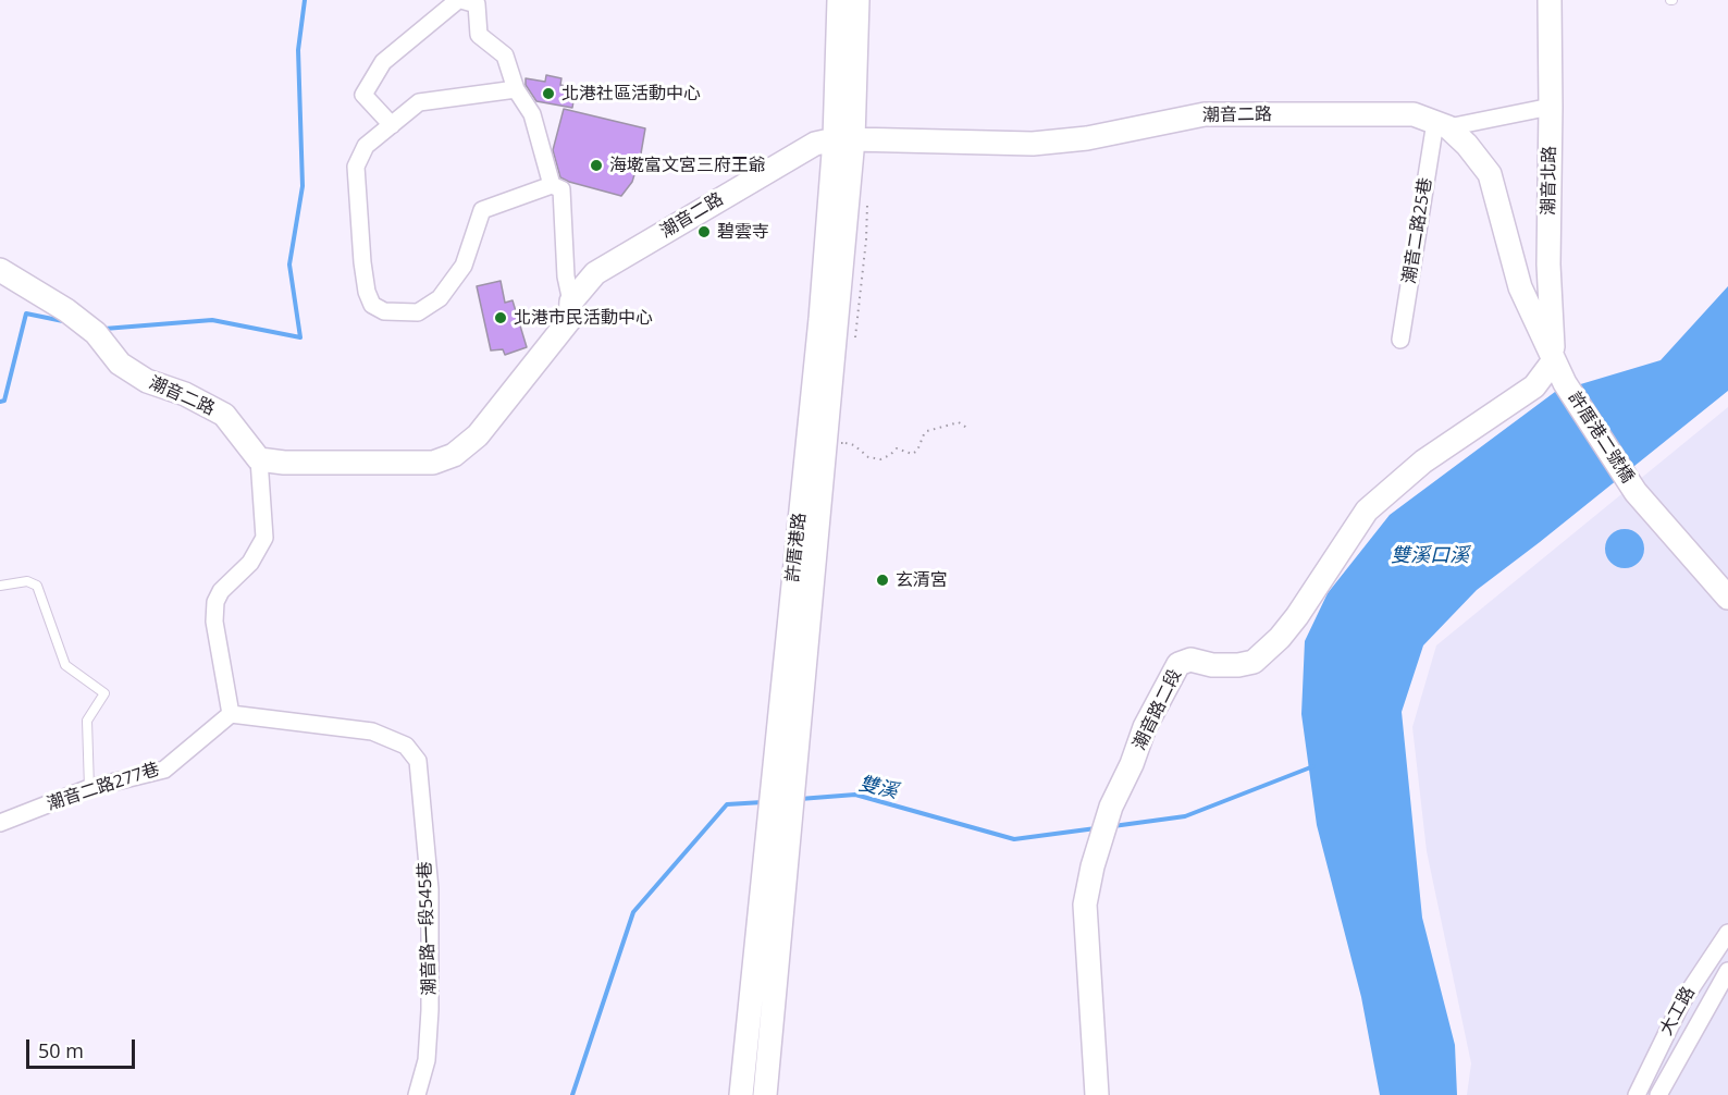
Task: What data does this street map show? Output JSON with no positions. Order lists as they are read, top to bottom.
{
  "streets": {
    "street": [
      "潮音二路",
      "潮音北路",
      "潮音二路25巷",
      "許厝港二號橋",
      "許厝港路",
      "潮音路二段",
      "潮音二路277巷",
      "潮音路一段545巷",
      "大工路"
    ]
  },
  "crossings": [
    ["潮音二路", "潮音二路25巷"],
    ["潮音二路", "許厝港路"],
    ["潮音北路", "許厝港二號橋"],
    ["潮音北路", "潮音路二段"],
    ["許厝港二號橋", "潮音路二段"],
    ["潮音二路277巷", "潮音路一段545巷"]
  ],
  "water": ["雙溪口溪", "雙溪"],
  "places": [
    "北港社區活動中心",
    "海墘富文宮三府王爺",
    "碧雲寺",
    "北港市民活動中心",
    "玄清宮"
  ],
  "scale_bar": "50 m"
}
